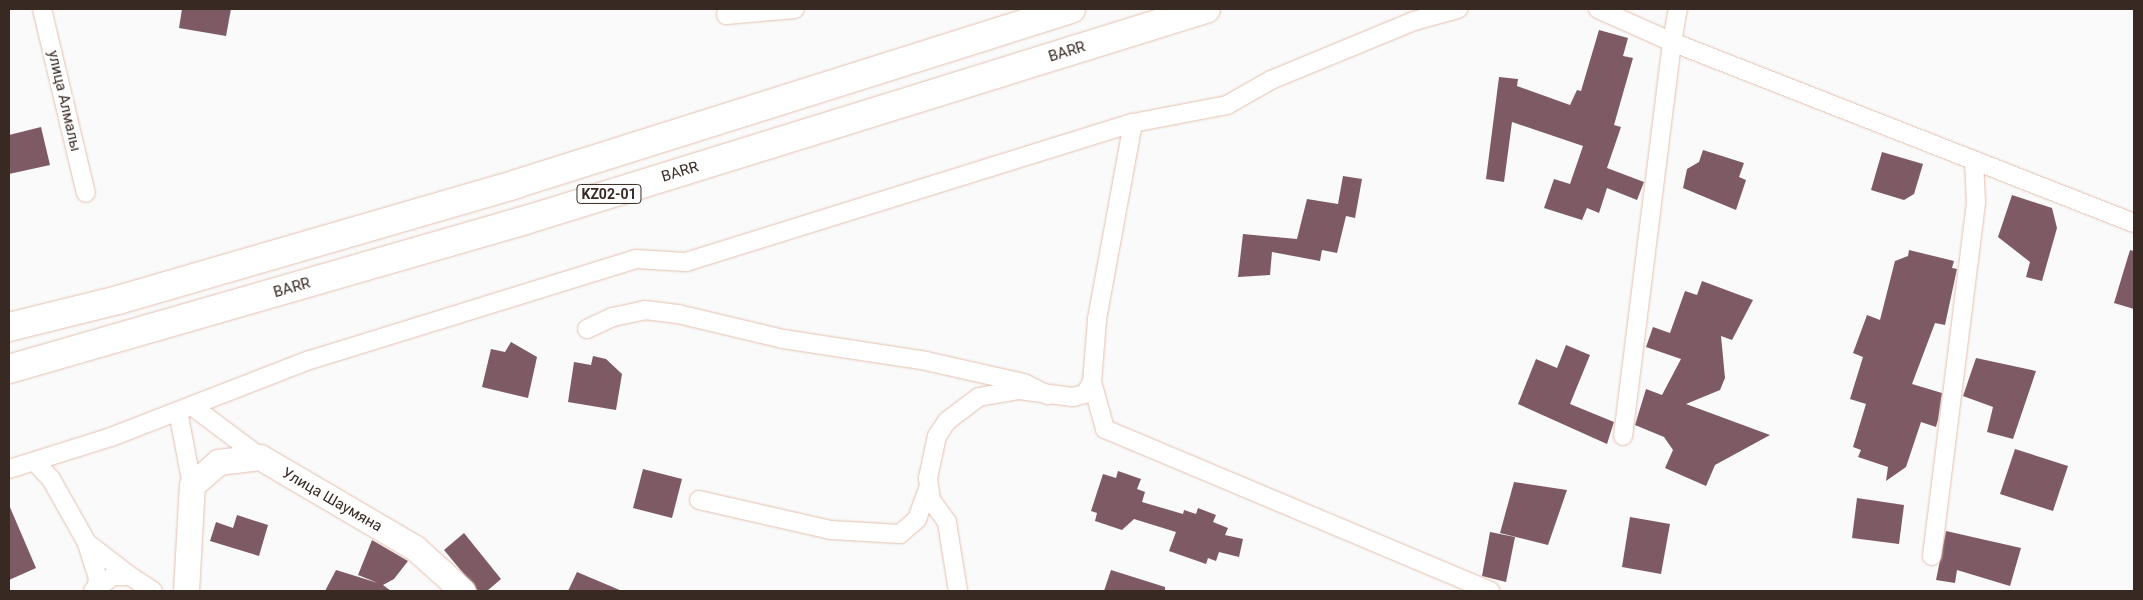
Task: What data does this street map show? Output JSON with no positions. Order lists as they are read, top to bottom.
{
  "streets": {
    "highway": ["BARR", "KZ02-01"],
    "street": ["улица Алмалы", "Улица Шаумяна"]
  }
}
